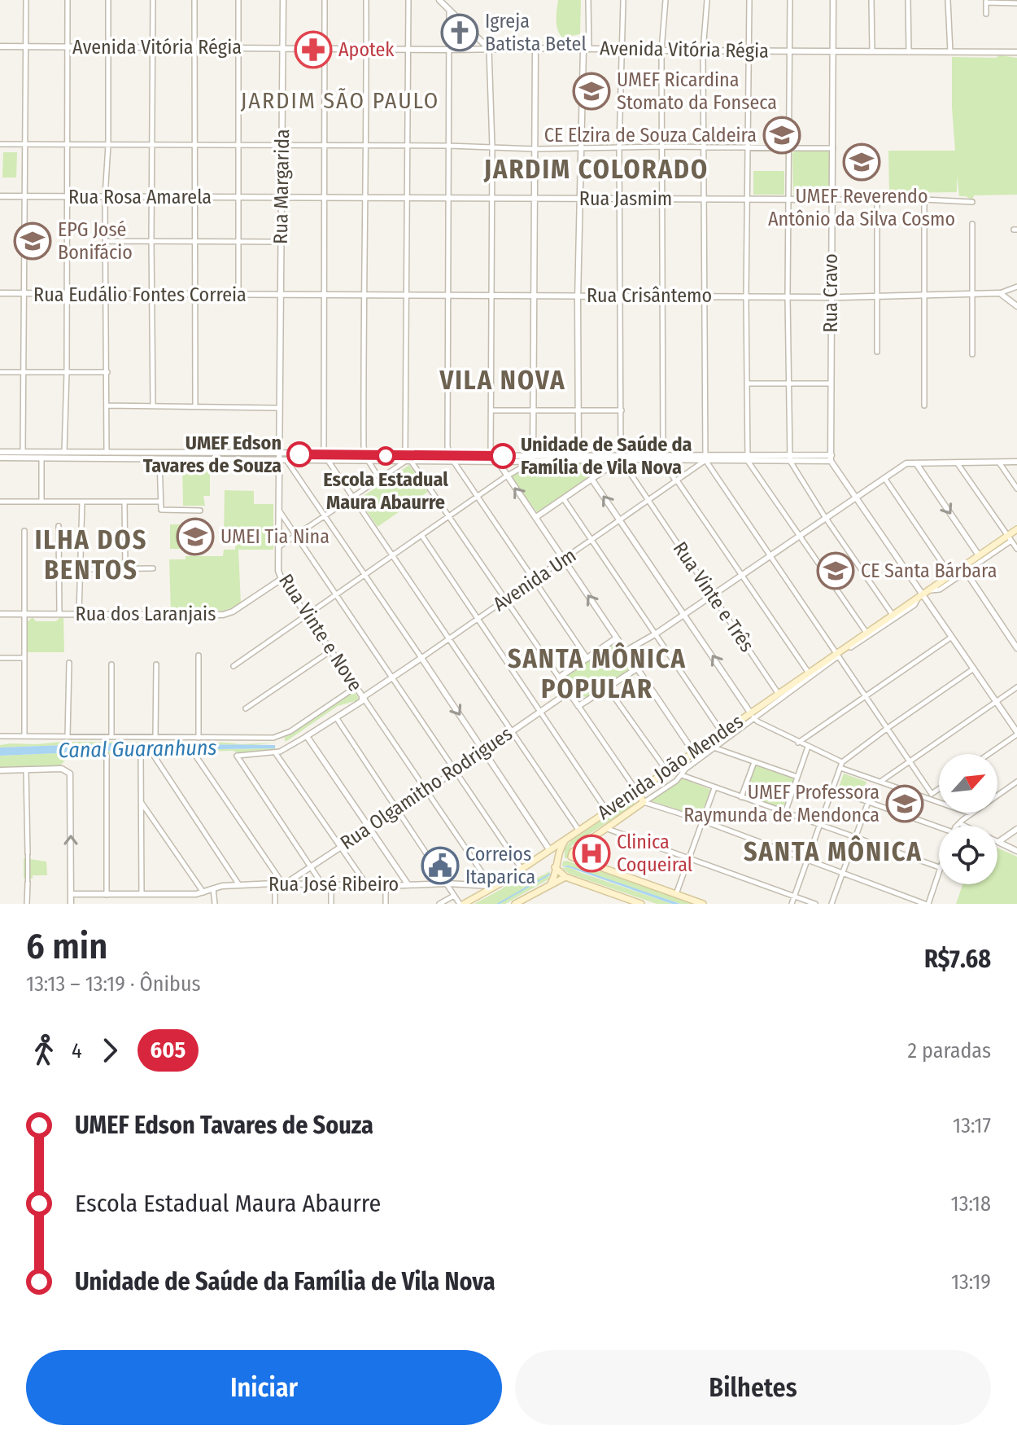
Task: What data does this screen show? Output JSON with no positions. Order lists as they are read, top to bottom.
{
  "streets": {
    "main road": ["Avenida João Mendes"],
    "street": [
      "Avenida Vitória Régia",
      "Rua Margarida",
      "Rua Rosa Amarela",
      "Rua Jasmim",
      "Rua Cravo",
      "Rua Eudálio Fontes Correia",
      "Rua Crisântemo",
      "Avenida Um",
      "Rua Vinte e Três",
      "Rua dos Laranjais",
      "Rua Vinte e Nove",
      "Rua Olgamitho Rodrigues",
      "Rua José Ribeiro"
    ]
  },
  "crossings": [
    ["Avenida Vitória Régia", "Rua Margarida"],
    ["Avenida Vitória Régia", "Rua Cravo"],
    ["Rua Margarida", "Rua Rosa Amarela"],
    ["Rua Margarida", "Rua Jasmim"],
    ["Rua Margarida", "Rua Eudálio Fontes Correia"],
    ["Rua Margarida", "Rua Crisântemo"],
    ["Rua Margarida", "Rua Vinte e Nove"],
    ["Rua Rosa Amarela", "Rua Jasmim"],
    ["Rua Jasmim", "Rua Cravo"],
    ["Rua Cravo", "Rua Crisântemo"],
    ["Rua Eudálio Fontes Correia", "Rua Crisântemo"],
    ["Rua Eudálio Fontes Correia", "Rua Vinte e Nove"],
    ["Rua Crisântemo", "Rua Vinte e Nove"],
    ["Avenida Um", "Rua Vinte e Três"],
    ["Avenida Um", "Rua Vinte e Nove"],
    ["Rua Vinte e Três", "Avenida João Mendes"],
    ["Rua dos Laranjais", "Rua Vinte e Nove"],
    ["Avenida João Mendes", "Rua José Ribeiro"],
    ["Rua Olgamitho Rodrigues", "Rua José Ribeiro"]
  ],
  "districts": [
    "JARDIM SÃO PAULO",
    "JARDIM COLORADO",
    "VILA NOVA",
    "ILHA DOS BENTOS",
    "SANTA MÔNICA POPULAR",
    "SANTA MÔNICA"
  ],
  "water": ["Canal Guaranhuns"],
  "places": {
    "church": ["Igreja Batista Betel"],
    "pharmacy": ["Apotek"],
    "school or university": [
      "UMEF Ricardina Stomato da Fonseca",
      "CE Elzira de Souza Caldeira",
      "UMEF Reverendo Antônio da Silva Cosmo",
      "EPG José Bonifácio",
      "UMEI Tia Nina",
      "CE Santa Bárbara",
      "UMEF Professora Raymunda de Mendonca"
    ],
    "other": ["UMEF Edson Tavares de Souza", "Escola Estadual Maura Abaurre", "Unidade de Saúde da Família de Vila Nova"],
    "hospital": ["Clinica Coqueiral"],
    "public building": ["Correios Itaparica"]
  },
  "lines": ["bus line 605"],
  "north": "top right",
  "page": {
    "heading": ["6 min", "13:13 – 13:19 · Ônibus", "R$7.68"],
    "legs": ["4", "605", "2 paradas"],
    "list": [
      {
        "name": "UMEF Edson Tavares de Souza",
        "value": "13:17"
      },
      {
        "name": "Escola Estadual Maura Abaurre",
        "value": "13:18"
      },
      {
        "name": "Unidade de Saúde da Família de Vila Nova",
        "value": "13:19"
      }
    ],
    "buttons": ["Iniciar", "Bilhetes"]
  }
}
